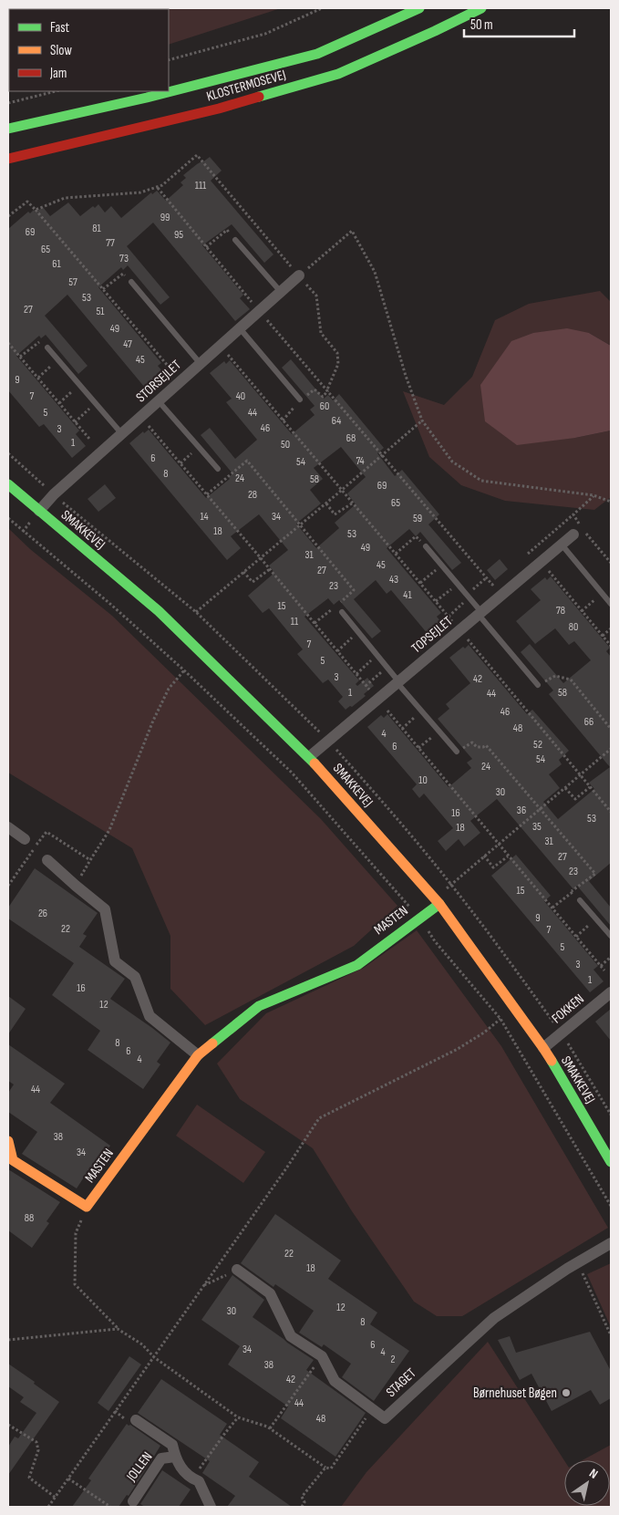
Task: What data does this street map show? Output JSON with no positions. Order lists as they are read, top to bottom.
{
  "streets": {
    "street": [
      "KLOSTERMOSEVEJ",
      "STORSEJLET",
      "SMAKKEVEJ",
      "TOPSEJLET",
      "MASTEN",
      "FOKKEN",
      "STAGET",
      "JOLLEN"
    ]
  },
  "crossings": [
    ["STORSEJLET", "SMAKKEVEJ"],
    ["SMAKKEVEJ", "TOPSEJLET"],
    ["SMAKKEVEJ", "MASTEN"],
    ["SMAKKEVEJ", "FOKKEN"]
  ],
  "places": ["Børnehuset Bøgen"],
  "house_numbers": [
    "111",
    "99",
    "81",
    "69",
    "95",
    "77",
    "65",
    "73",
    "61",
    "57",
    "53",
    "27",
    "51",
    "49",
    "47",
    "45",
    "9",
    "7",
    "40",
    "60",
    "5",
    "44",
    "64",
    "46",
    "3",
    "68",
    "1",
    "50",
    "6",
    "74",
    "54",
    "8",
    "24",
    "58",
    "69",
    "28",
    "65",
    "14",
    "34",
    "59",
    "18",
    "53",
    "49",
    "31",
    "45",
    "27",
    "43",
    "23",
    "41",
    "15",
    "78",
    "11",
    "80",
    "7",
    "5",
    "3",
    "42",
    "1",
    "58",
    "44",
    "46",
    "66",
    "48",
    "4",
    "52",
    "6",
    "54",
    "24",
    "10",
    "30",
    "36",
    "16",
    "53",
    "35",
    "18",
    "31",
    "27",
    "23",
    "15",
    "26",
    "9",
    "22",
    "7",
    "5",
    "3",
    "1",
    "16",
    "12",
    "8",
    "6",
    "4",
    "44",
    "38",
    "34",
    "88",
    "22",
    "18",
    "12",
    "30",
    "8",
    "6",
    "34",
    "4",
    "2",
    "38",
    "42",
    "44",
    "48"
  ],
  "legend": ["Fast", "Slow", "Jam"],
  "scale_bar": "50 m",
  "north": "top right"
}
